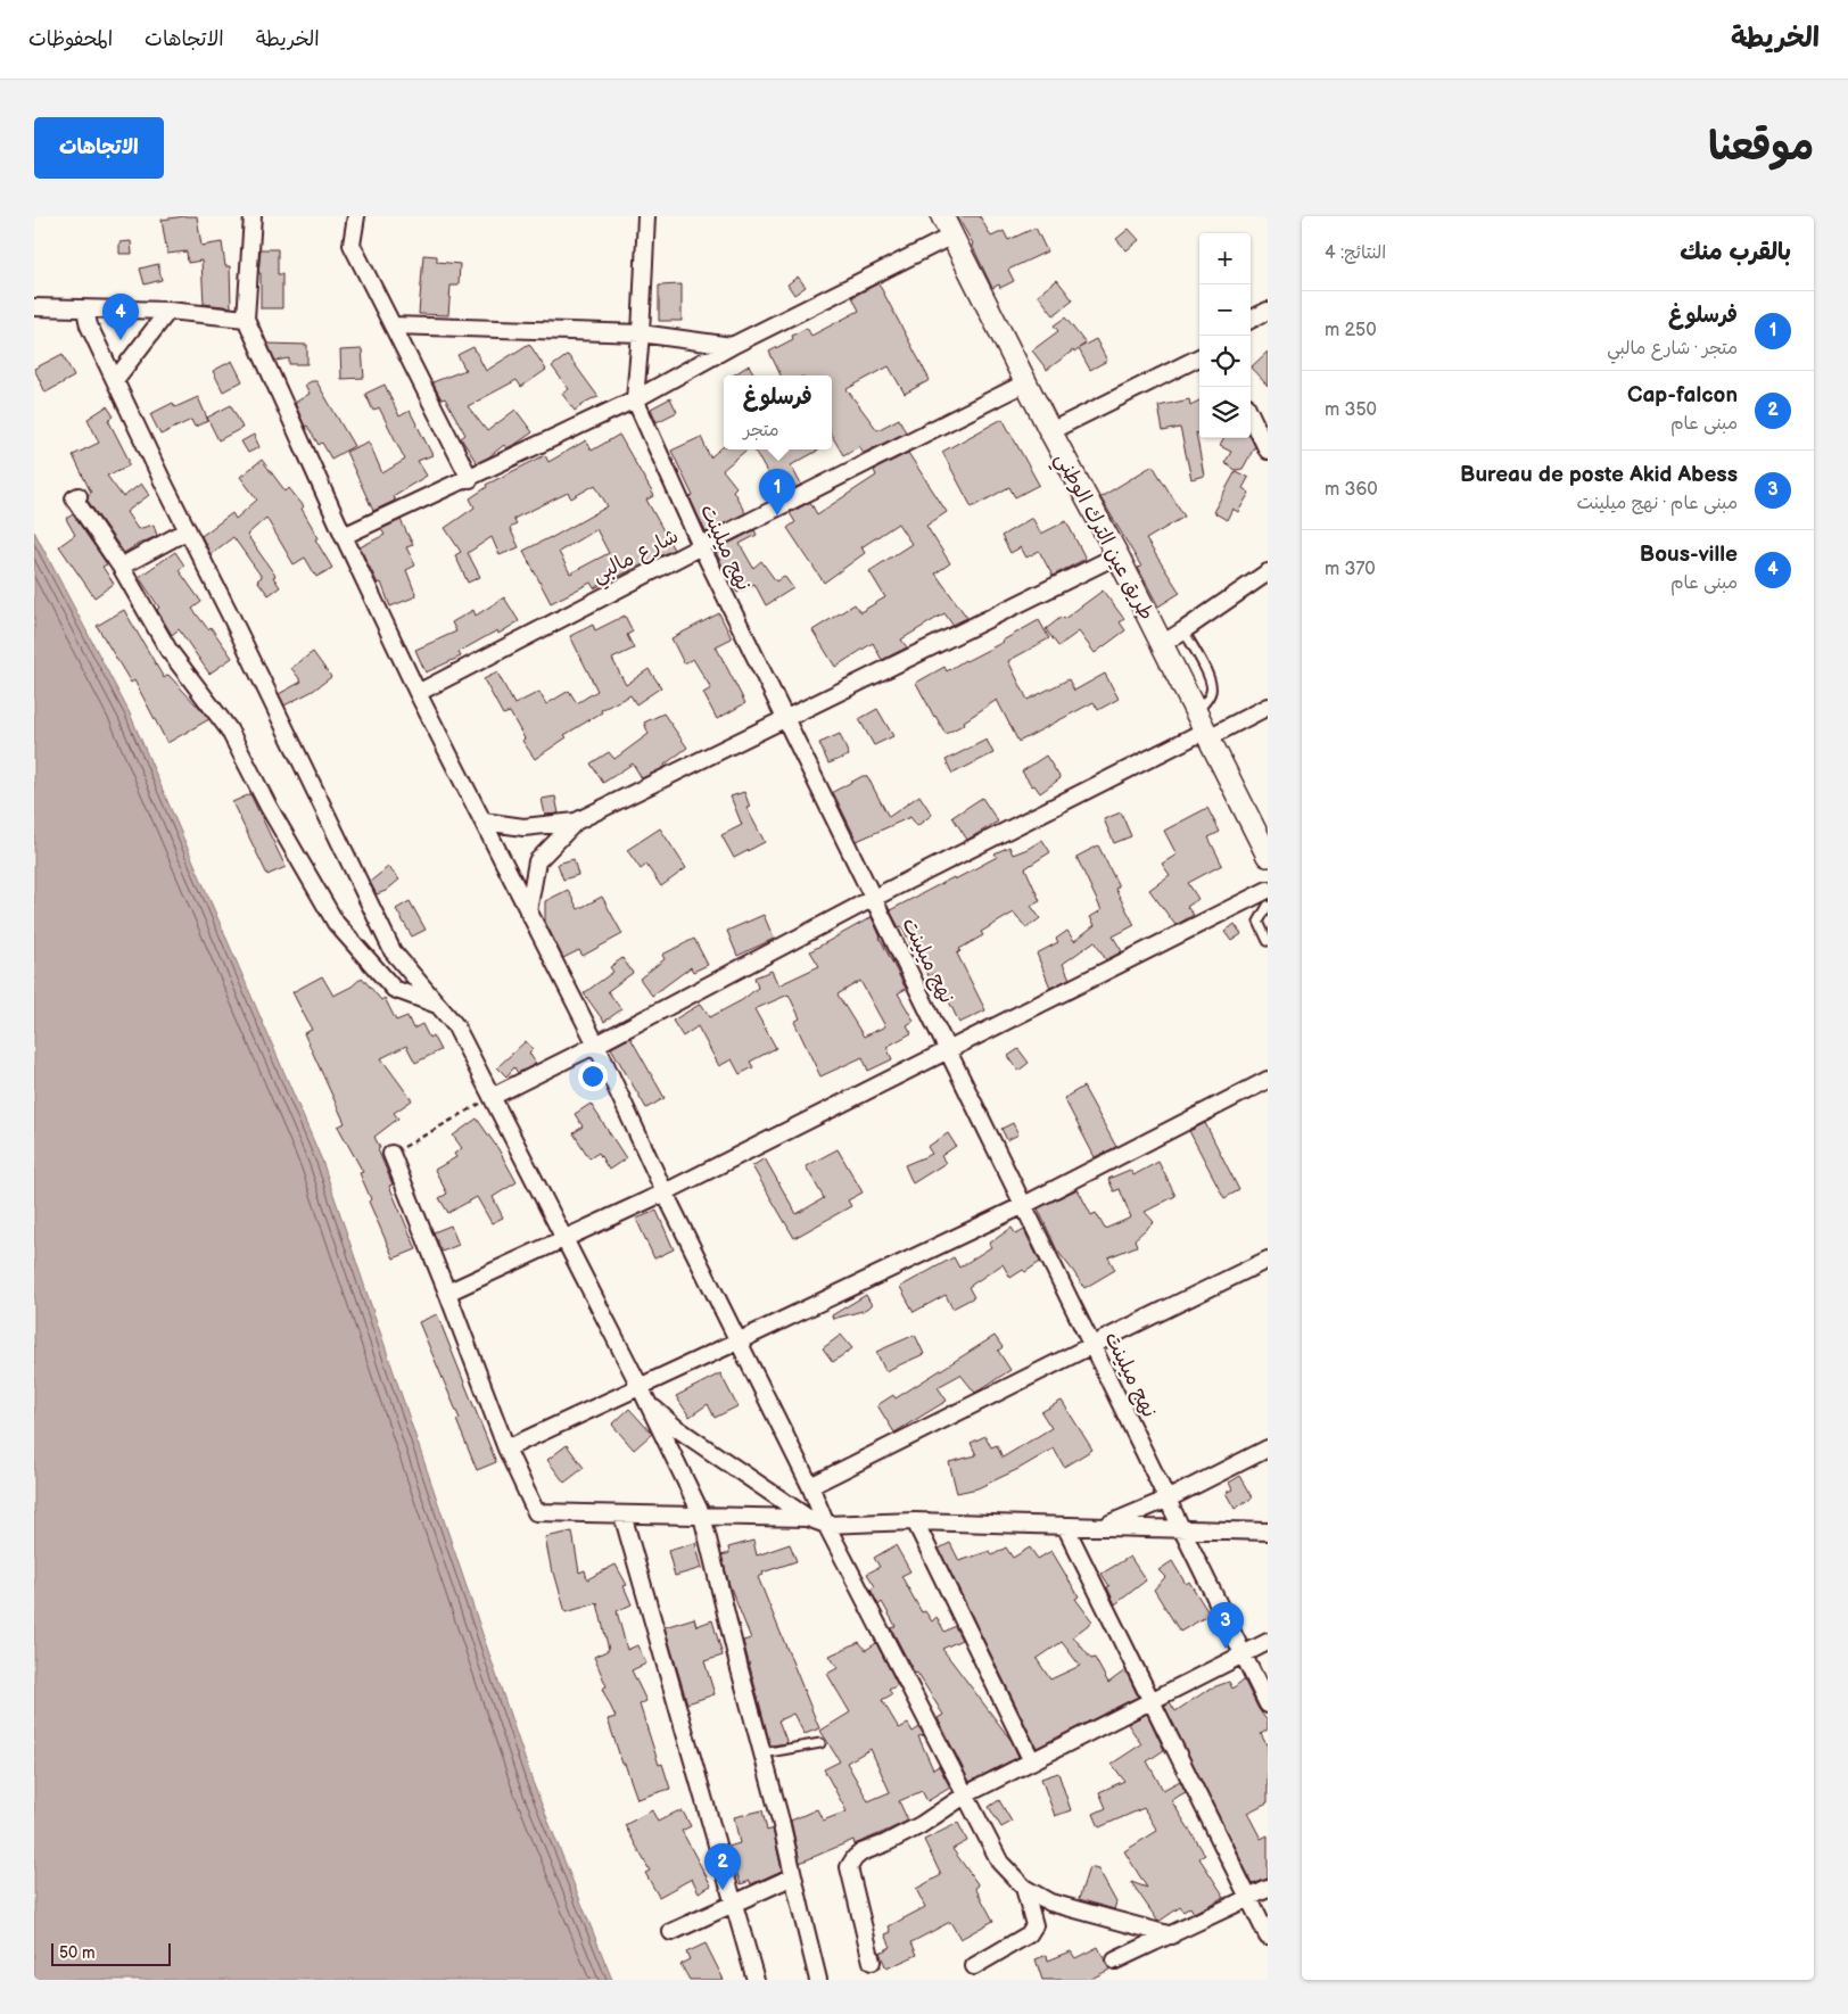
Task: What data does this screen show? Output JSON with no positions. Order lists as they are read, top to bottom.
{
  "streets": {
    "main road": ["طريق عين الترك الوطني"],
    "street": ["نهج ميلينت", "شارع مالبي"]
  },
  "crossings": [
    ["طريق عين الترك الوطني", "شارع مالبي"],
    ["نهج ميلينت", "شارع مالبي"]
  ],
  "scale_bar": "50 m",
  "page": {
    "header": "الخريطة",
    "nav": ["الخريطة", "الاتجاهات", "المحفوظات"],
    "title": "موقعنا",
    "buttons": "الاتجاهات",
    "heading": ["بالقرب منك", "النتائج: 4"],
    "map_buttons": ["+", "−"],
    "list": [
      {
        "mark": "1",
        "name": "فرسلوغ",
        "note": "متجر · شارع مالبي",
        "value": "250 m"
      },
      {
        "mark": "2",
        "name": "Cap-falcon",
        "note": "مبنى عام",
        "value": "350 m"
      },
      {
        "mark": "3",
        "name": "Bureau de poste Akid Abess",
        "note": "مبنى عام · نهج ميلينت",
        "value": "360 m"
      },
      {
        "mark": "4",
        "name": "Bous-ville",
        "note": "مبنى عام",
        "value": "370 m"
      }
    ],
    "pins": [
      "4",
      "1",
      "3",
      "2"
    ],
    "popup": ["فرسلوغ", "متجر"],
    "scale": "50 m"
  }
}
